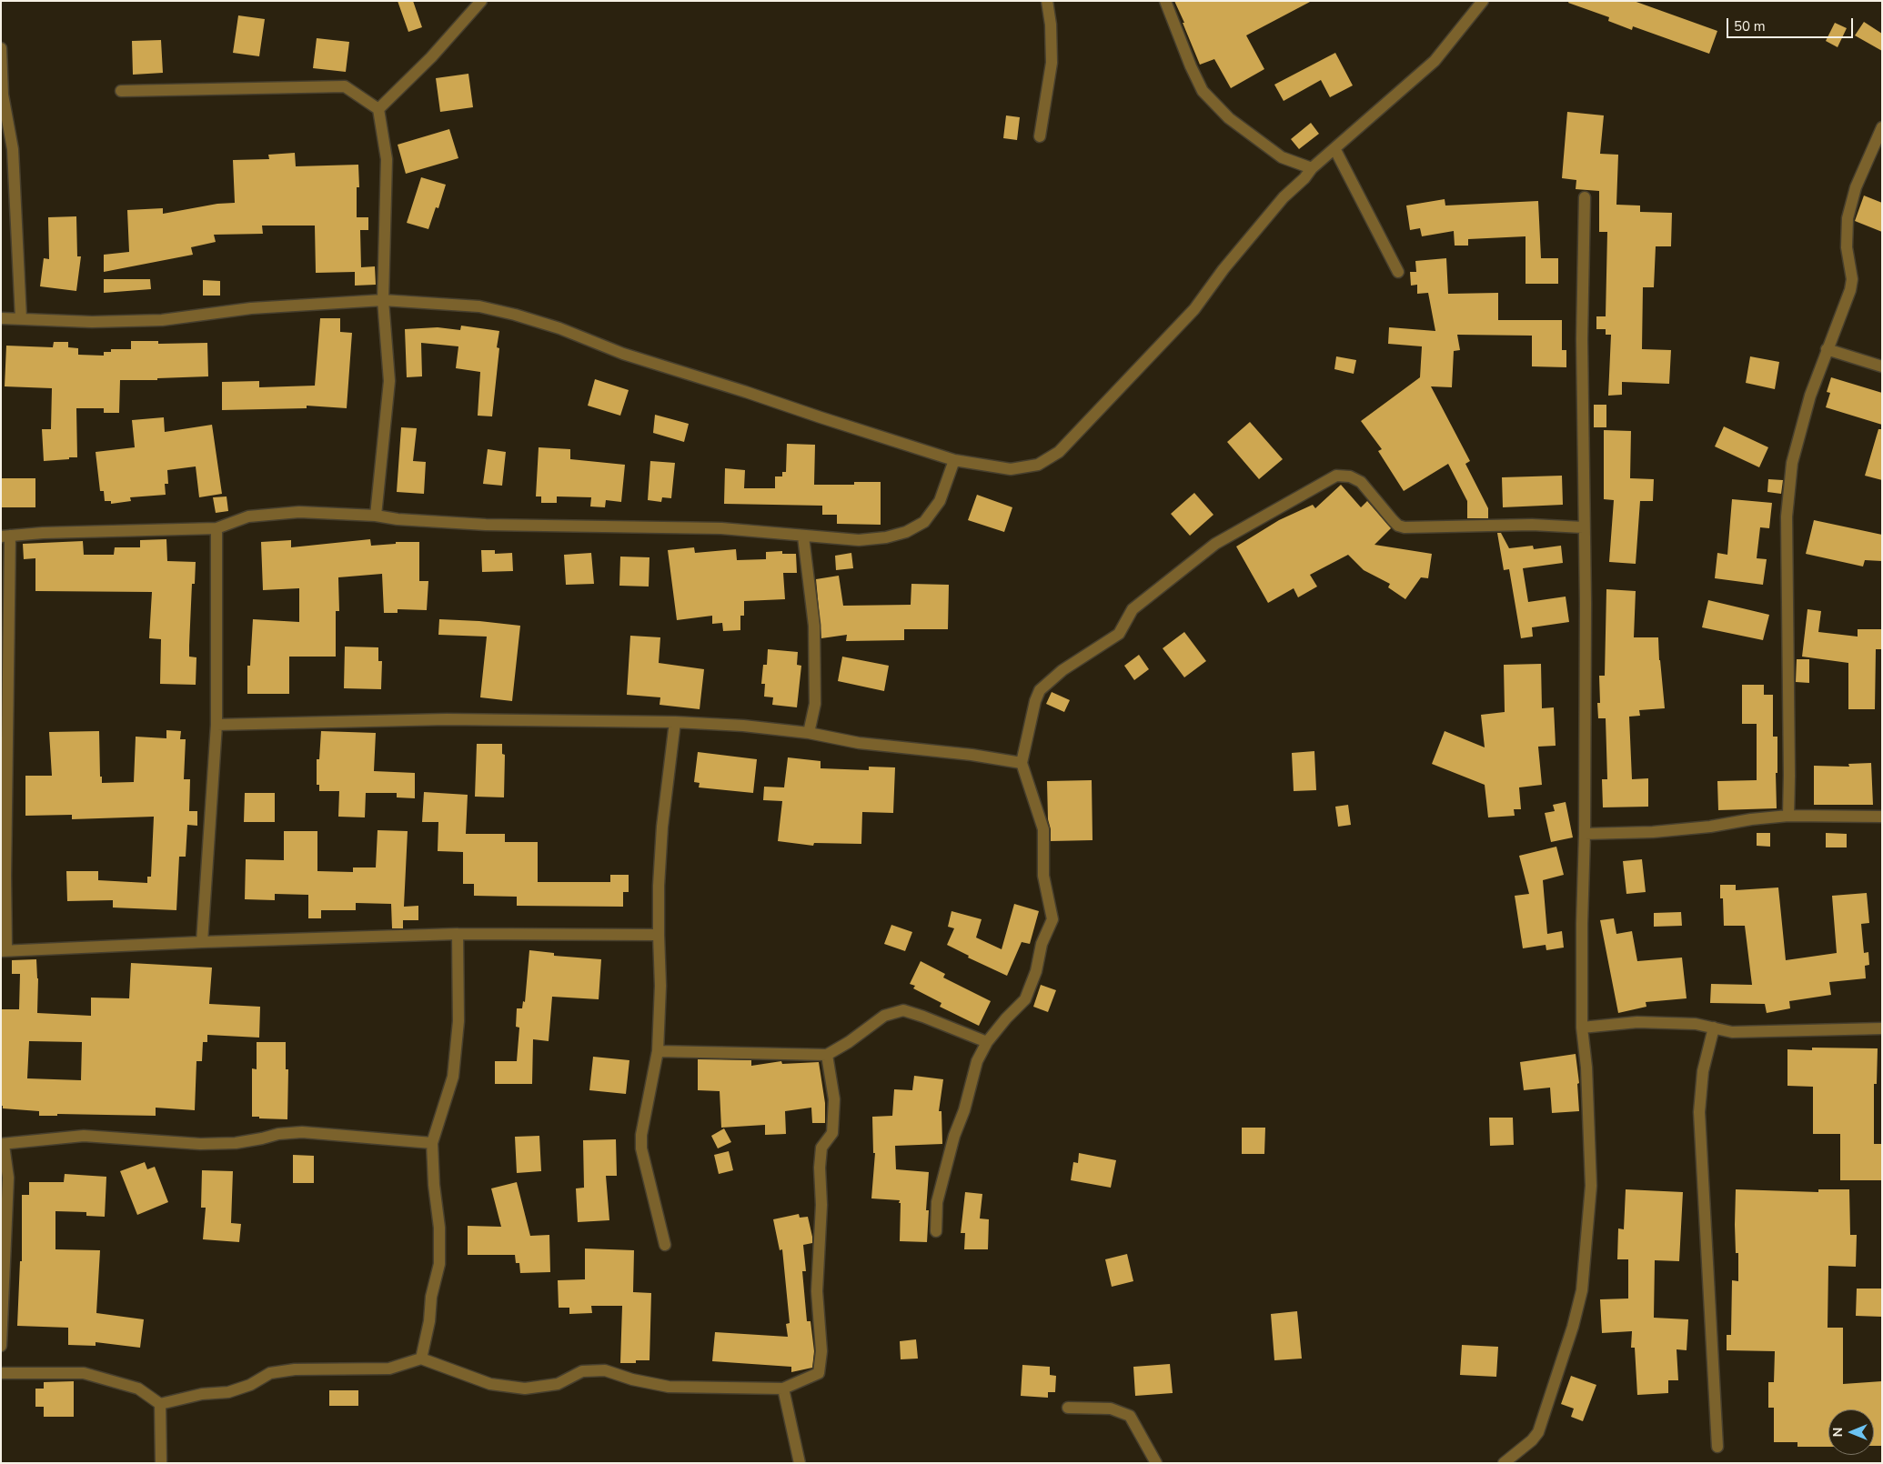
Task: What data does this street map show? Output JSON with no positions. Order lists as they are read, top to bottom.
{
  "scale_bar": "50 m",
  "north": "left"
}
